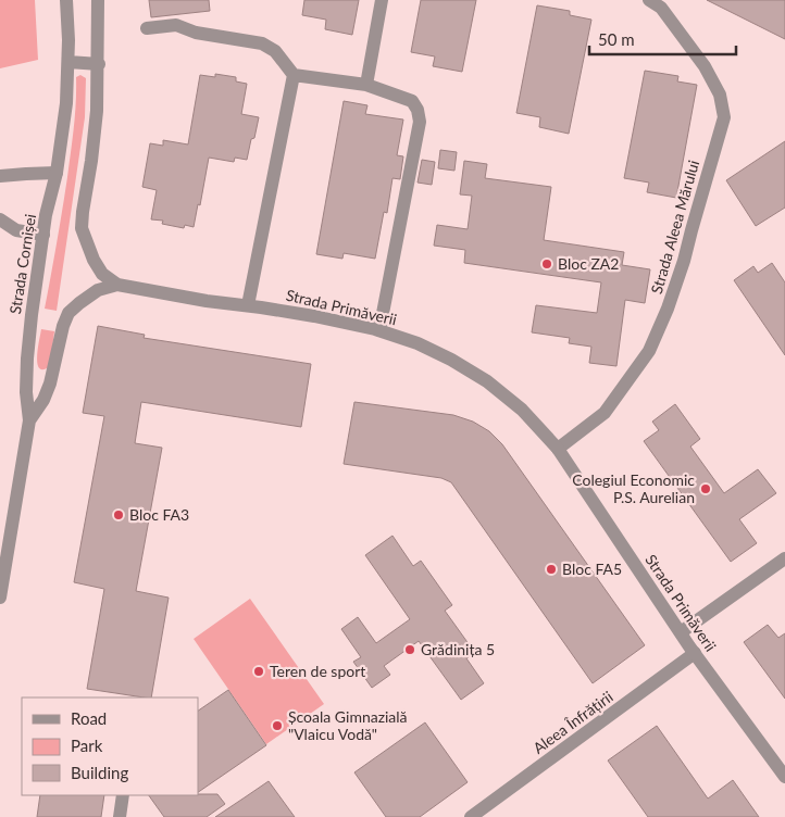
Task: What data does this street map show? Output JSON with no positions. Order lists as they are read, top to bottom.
{
  "streets": {
    "street": [
      "Strada Aleea Mărului",
      "Strada Cornișei",
      "Strada Primăverii",
      "Aleea Înfrățirii"
    ]
  },
  "crossings": [
    ["Strada Aleea Mărului", "Strada Primăverii"],
    ["Strada Primăverii", "Aleea Înfrățirii"]
  ],
  "places": [
    "Bloc ZA2",
    "Colegiul Economic P.S. Aurelian",
    "Bloc FA3",
    "Bloc FA5",
    "Grădinița 5",
    "Teren de sport",
    "Școala Gimnazială \"Vlaicu Vodă\""
  ],
  "legend": ["Road", "Park", "Building"],
  "scale_bar": "50 m"
}
